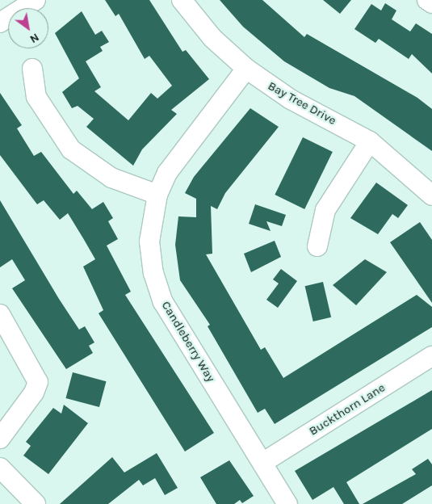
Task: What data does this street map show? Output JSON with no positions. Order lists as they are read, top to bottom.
{
  "streets": {
    "street": ["Bay Tree Drive", "Candleberry Way", "Buckthorn Lane"]
  },
  "crossings": [
    ["Bay Tree Drive", "Candleberry Way"],
    ["Candleberry Way", "Buckthorn Lane"]
  ],
  "north": "bottom right"
}
